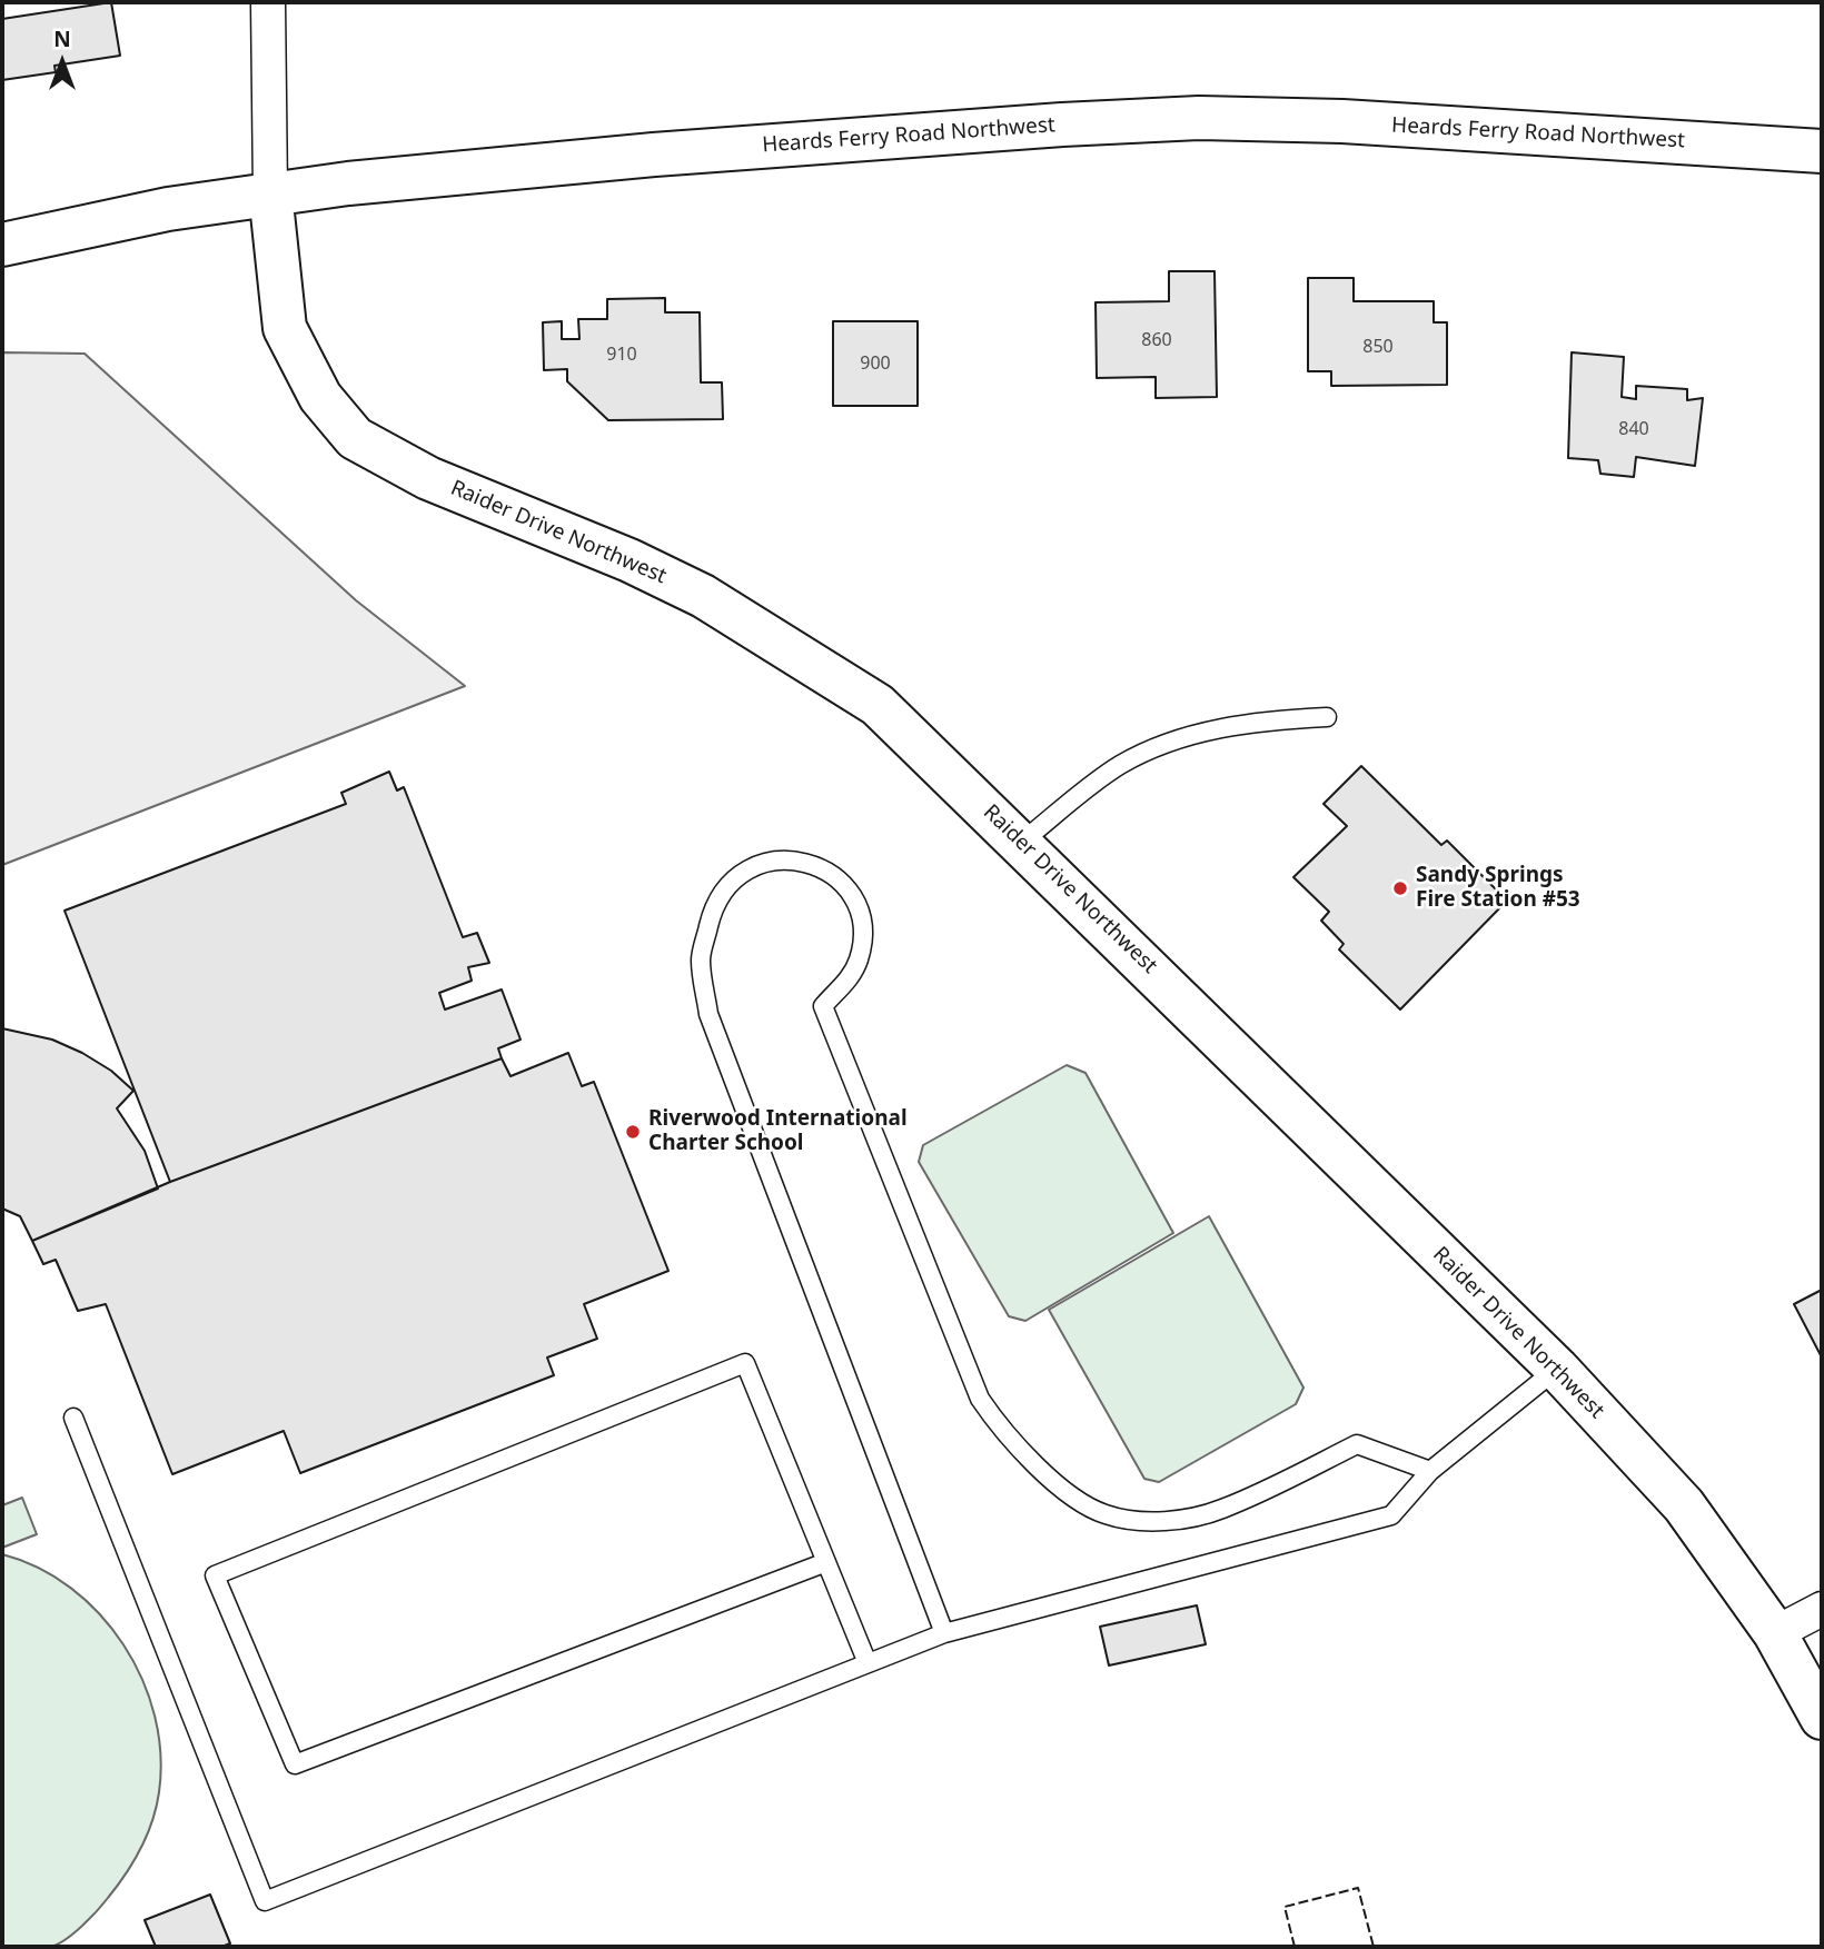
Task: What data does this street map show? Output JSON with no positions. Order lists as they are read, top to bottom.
{
  "streets": {
    "street": ["Heards Ferry Road Northwest", "Raider Drive Northwest"]
  },
  "crossings": [
    ["Heards Ferry Road Northwest", "Raider Drive Northwest"]
  ],
  "places": ["Sandy Springs Fire Station #53", "Riverwood International Charter School"],
  "house_numbers": [
    "860",
    "850",
    "910",
    "900",
    "840"
  ],
  "north": "top"
}
